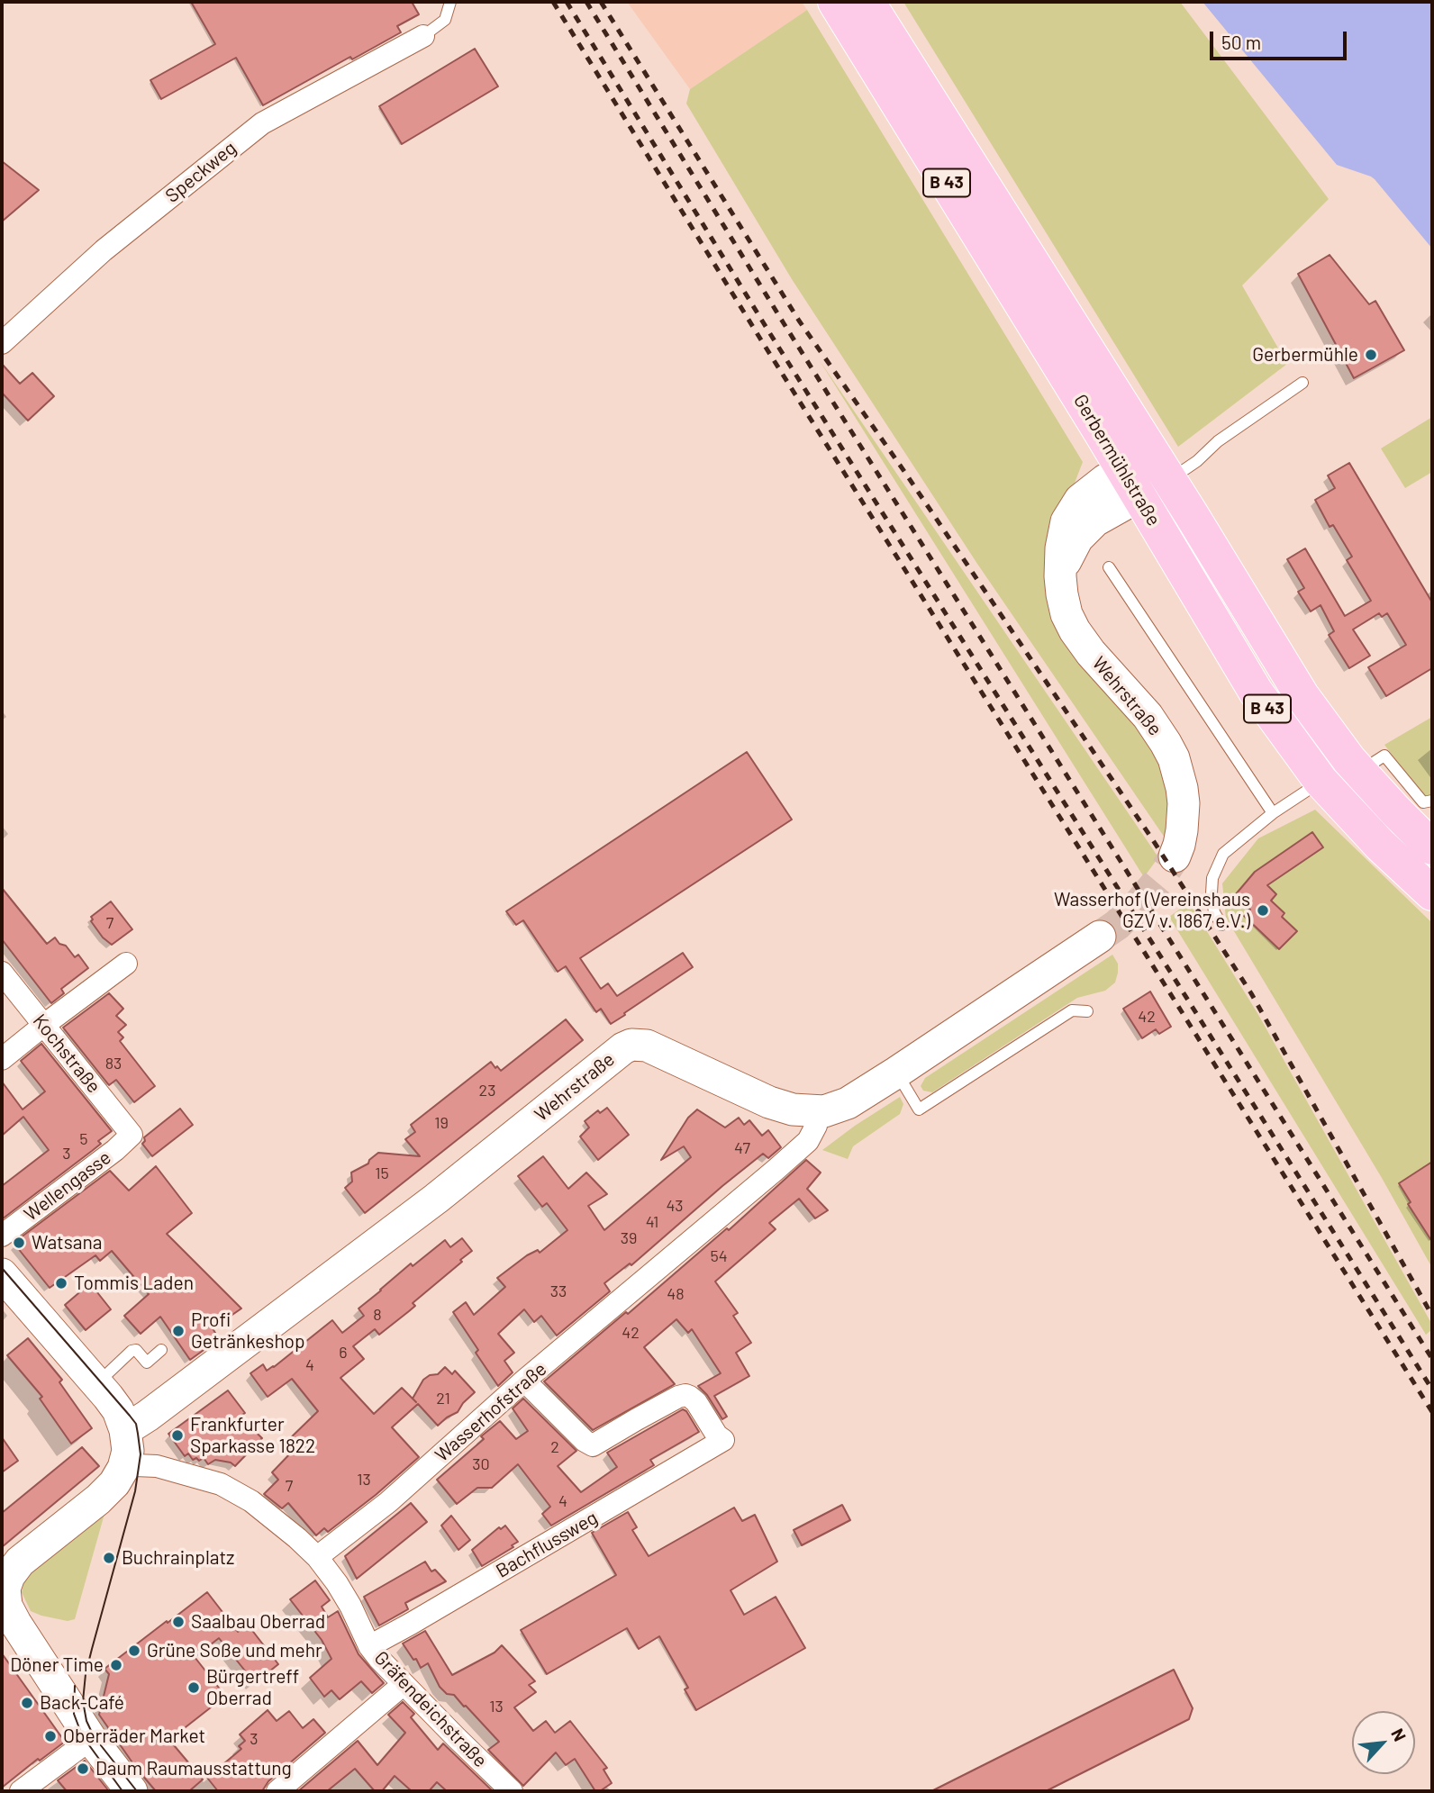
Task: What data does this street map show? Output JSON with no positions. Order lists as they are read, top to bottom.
{
  "streets": {
    "main road": ["B 43", "Gerbermühlstraße"],
    "street": [
      "Speckweg",
      "Wehrstraße",
      "Kochstraße",
      "Wellengasse",
      "Wasserhofstraße",
      "Bachflussweg",
      "Gräfendeichstraße"
    ]
  },
  "crossings": [
    ["Gerbermühlstraße", "Wehrstraße"],
    ["Wehrstraße", "Wasserhofstraße"],
    ["Kochstraße", "Wellengasse"],
    ["Wasserhofstraße", "Bachflussweg"],
    ["Wasserhofstraße", "Gräfendeichstraße"],
    ["Bachflussweg", "Gräfendeichstraße"]
  ],
  "places": [
    "Gerbermühle",
    "Wasserhof (Vereinshaus GZV v. 1867 e.V.)",
    "Watsana",
    "Tommis Laden",
    "Profi Getränkeshop",
    "Frankfurter Sparkasse 1822",
    "Buchrainplatz",
    "Saalbau Oberrad",
    "Grüne Soße und mehr",
    "Döner Time",
    "Bürgertreff Oberrad",
    "Back-Café",
    "Oberräder Market",
    "Daum Raumausstattung"
  ],
  "house_numbers": [
    "7",
    "42",
    "83",
    "23",
    "19",
    "5",
    "47",
    "3",
    "15",
    "43",
    "41",
    "39",
    "54",
    "33",
    "48",
    "8",
    "42",
    "6",
    "4",
    "21",
    "2",
    "30",
    "13",
    "7",
    "4",
    "13",
    "3"
  ],
  "scale_bar": "50 m",
  "north": "top right"
}
